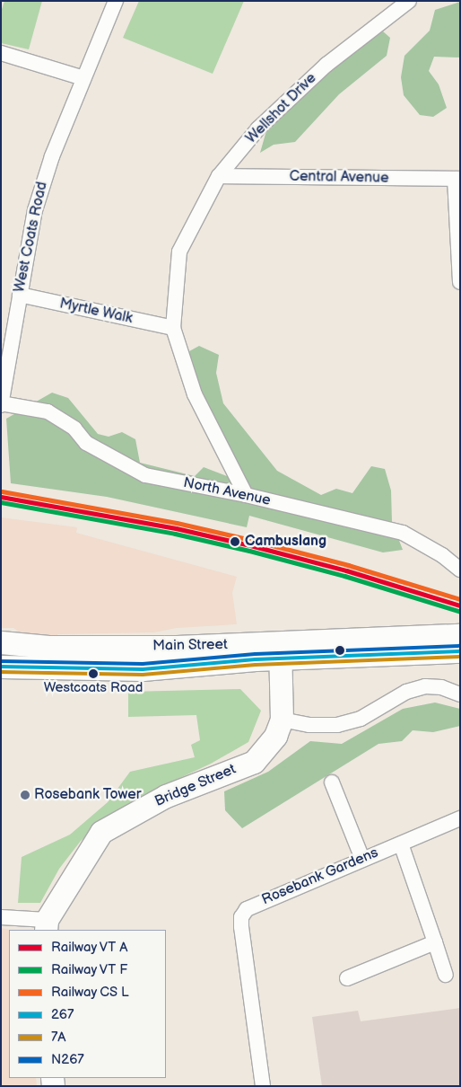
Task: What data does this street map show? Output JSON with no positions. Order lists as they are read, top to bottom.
{
  "streets": {
    "main road": ["Main Street", "Bridge Street"],
    "street": [
      "Wellshot Drive",
      "Central Avenue",
      "West Coats Road",
      "Myrtle Walk",
      "North Avenue",
      "Rosebank Gardens"
    ]
  },
  "crossings": [
    ["Wellshot Drive", "Central Avenue"],
    ["Wellshot Drive", "Myrtle Walk"],
    ["Wellshot Drive", "North Avenue"],
    ["West Coats Road", "Myrtle Walk"],
    ["West Coats Road", "North Avenue"],
    ["Main Street", "Bridge Street"]
  ],
  "places": ["Cambuslang", "Westcoats Road", "Rosebank Tower"],
  "lines": ["transit line N267", "transit line 267", "transit line 7A"],
  "legend": [
    "Railway VT A",
    "Railway VT F",
    "Railway CS L",
    "267",
    "7A",
    "N267"
  ]
}
